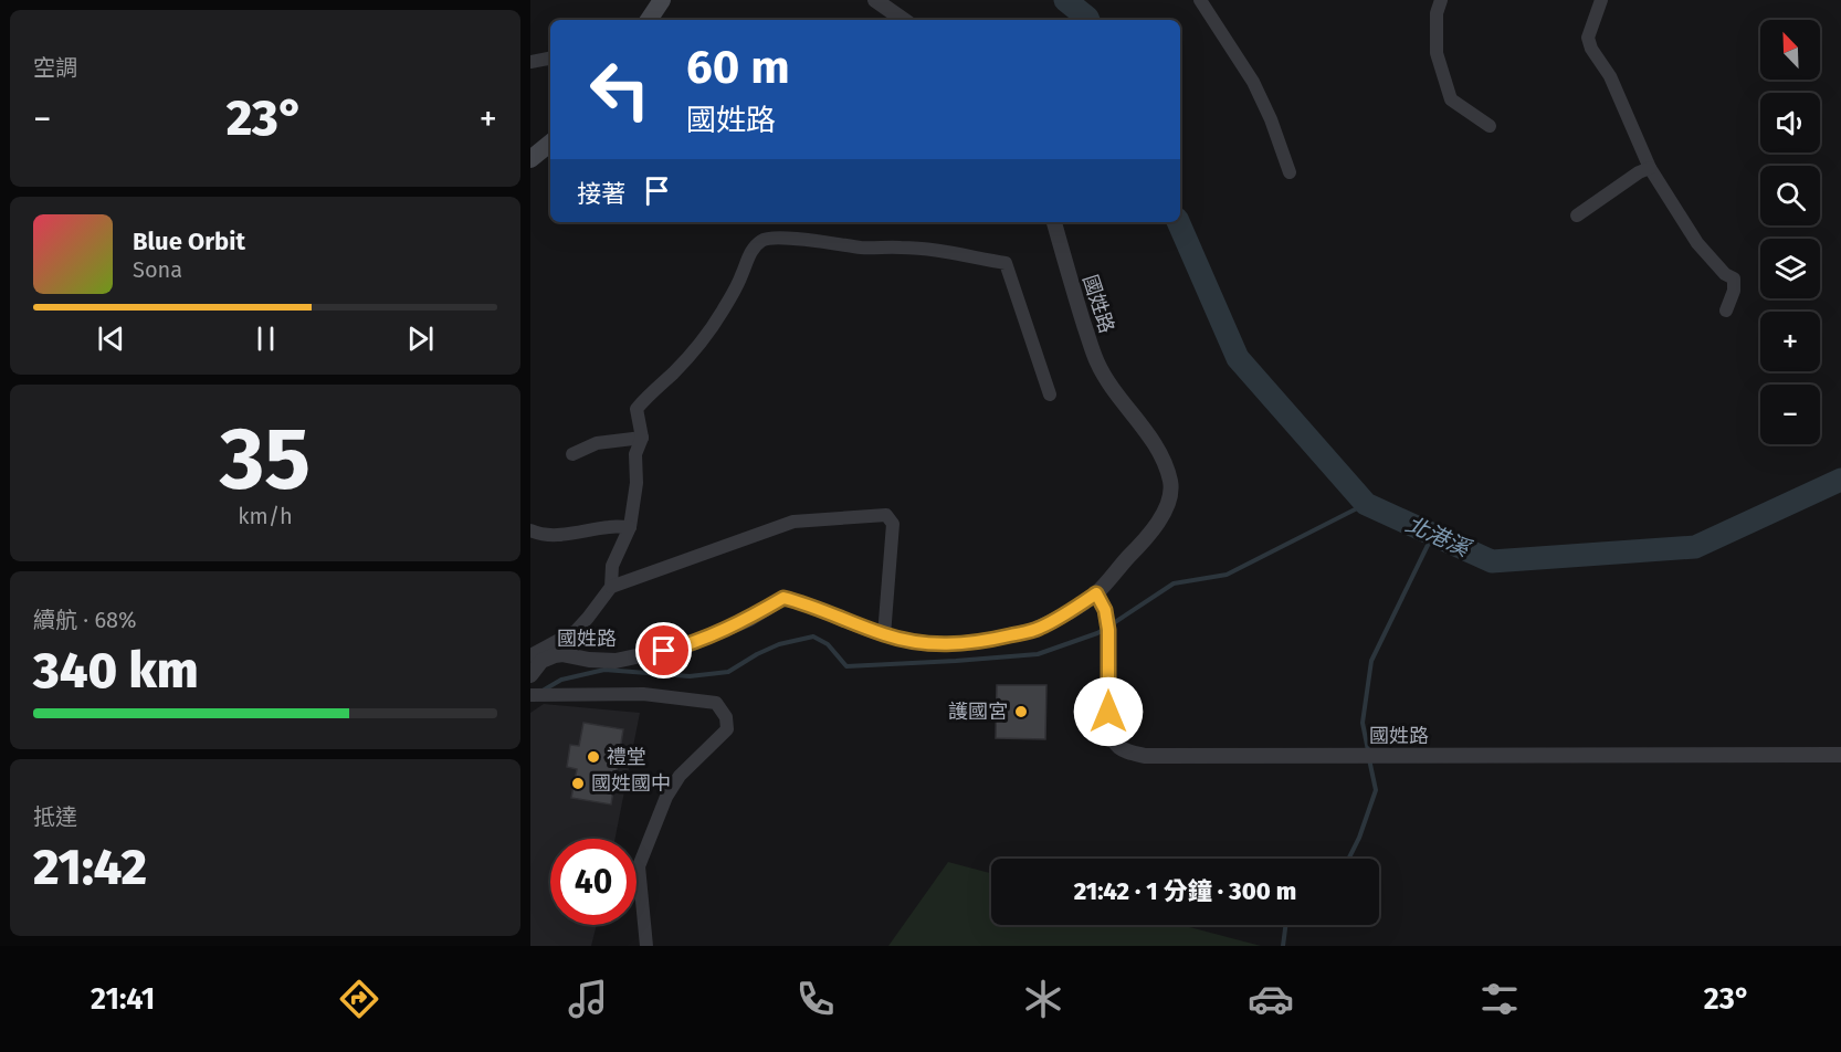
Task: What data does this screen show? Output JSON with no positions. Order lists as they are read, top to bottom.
{
  "streets": {
    "street": ["國姓路"]
  },
  "water": ["北港溪"],
  "places": ["護國宮", "禮堂", "國姓國中"],
  "north": "top left",
  "page": {
    "tile": [
      "空調",
      ["35", "km/h"],
      ["續航 · 68%", "340 km"],
      ["抵達", "21:42"]
    ],
    "map_buttons": ["+", "−"],
    "turn": ["60 m", "國姓路"],
    "heat": ["−", "23°", "+"],
    "then": "接著",
    "song": ["Blue Orbit", "Sona"],
    "limit": "40",
    "trip": "21:42 · 1 分鐘 · 300 m",
    "tabs": ["21:41", "23°"]
  }
}
